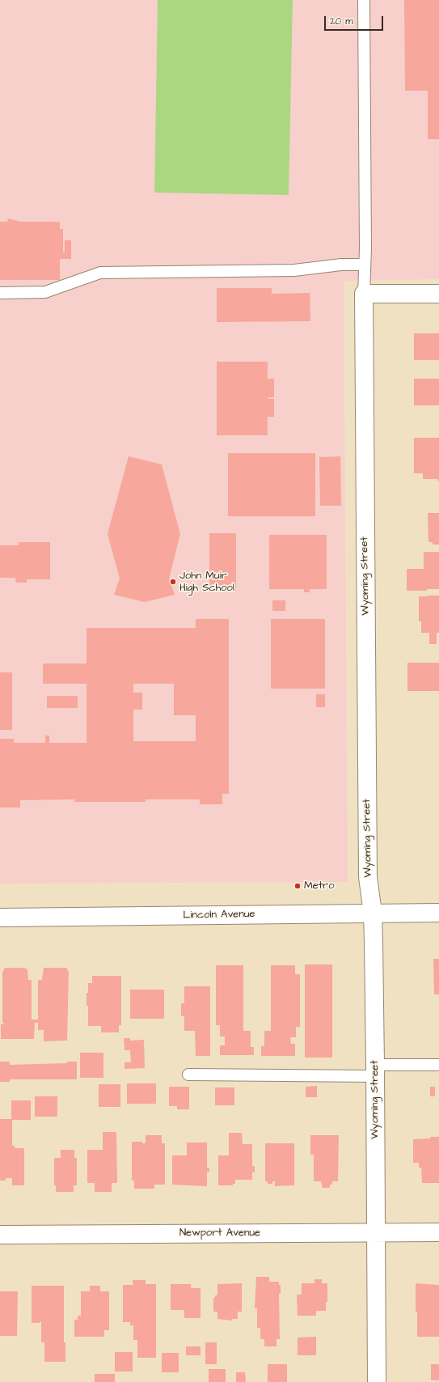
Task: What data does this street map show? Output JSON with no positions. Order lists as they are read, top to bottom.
{
  "streets": {
    "street": ["Wyoming Street", "Lincoln Avenue", "Newport Avenue"]
  },
  "crossings": [
    ["Wyoming Street", "Lincoln Avenue"],
    ["Wyoming Street", "Newport Avenue"]
  ],
  "places": ["John Muir High School", "Metro"],
  "scale_bar": "20 m"
}
